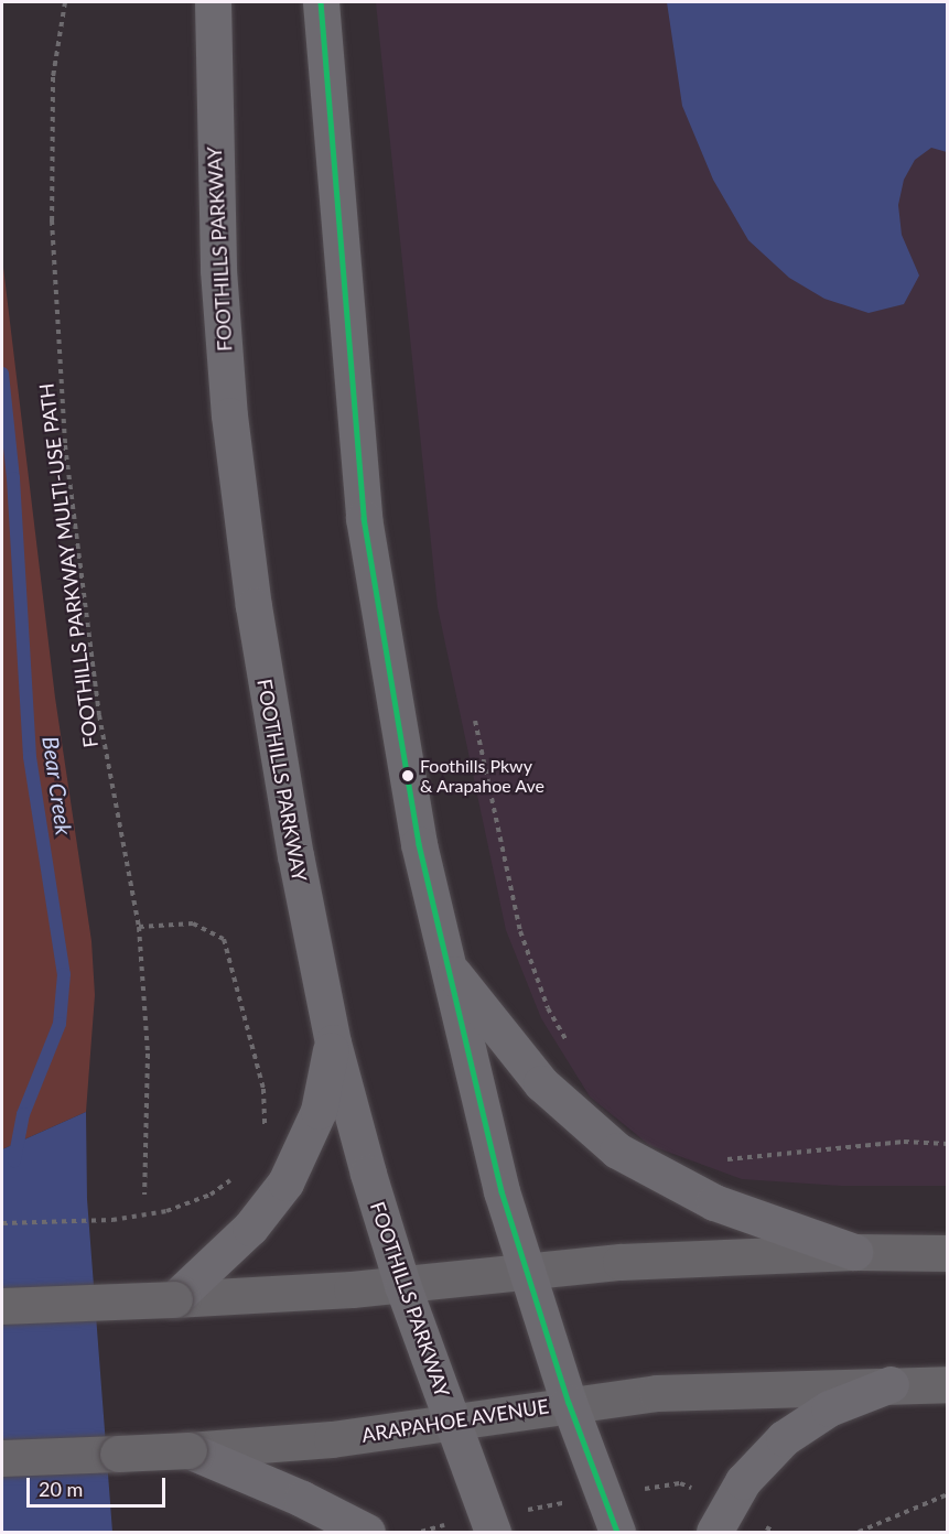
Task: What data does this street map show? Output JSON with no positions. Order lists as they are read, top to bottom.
{
  "streets": {
    "highway": ["FOOTHILLS PARKWAY"],
    "main road": ["ARAPAHOE AVENUE"],
    "path": ["FOOTHILLS PARKWAY MULTI-USE PATH"]
  },
  "crossings": [
    ["FOOTHILLS PARKWAY", "ARAPAHOE AVENUE"]
  ],
  "water": ["Bear Creek"],
  "places": ["Foothills Pkwy & Arapahoe Ave"],
  "scale_bar": "20 m"
}
